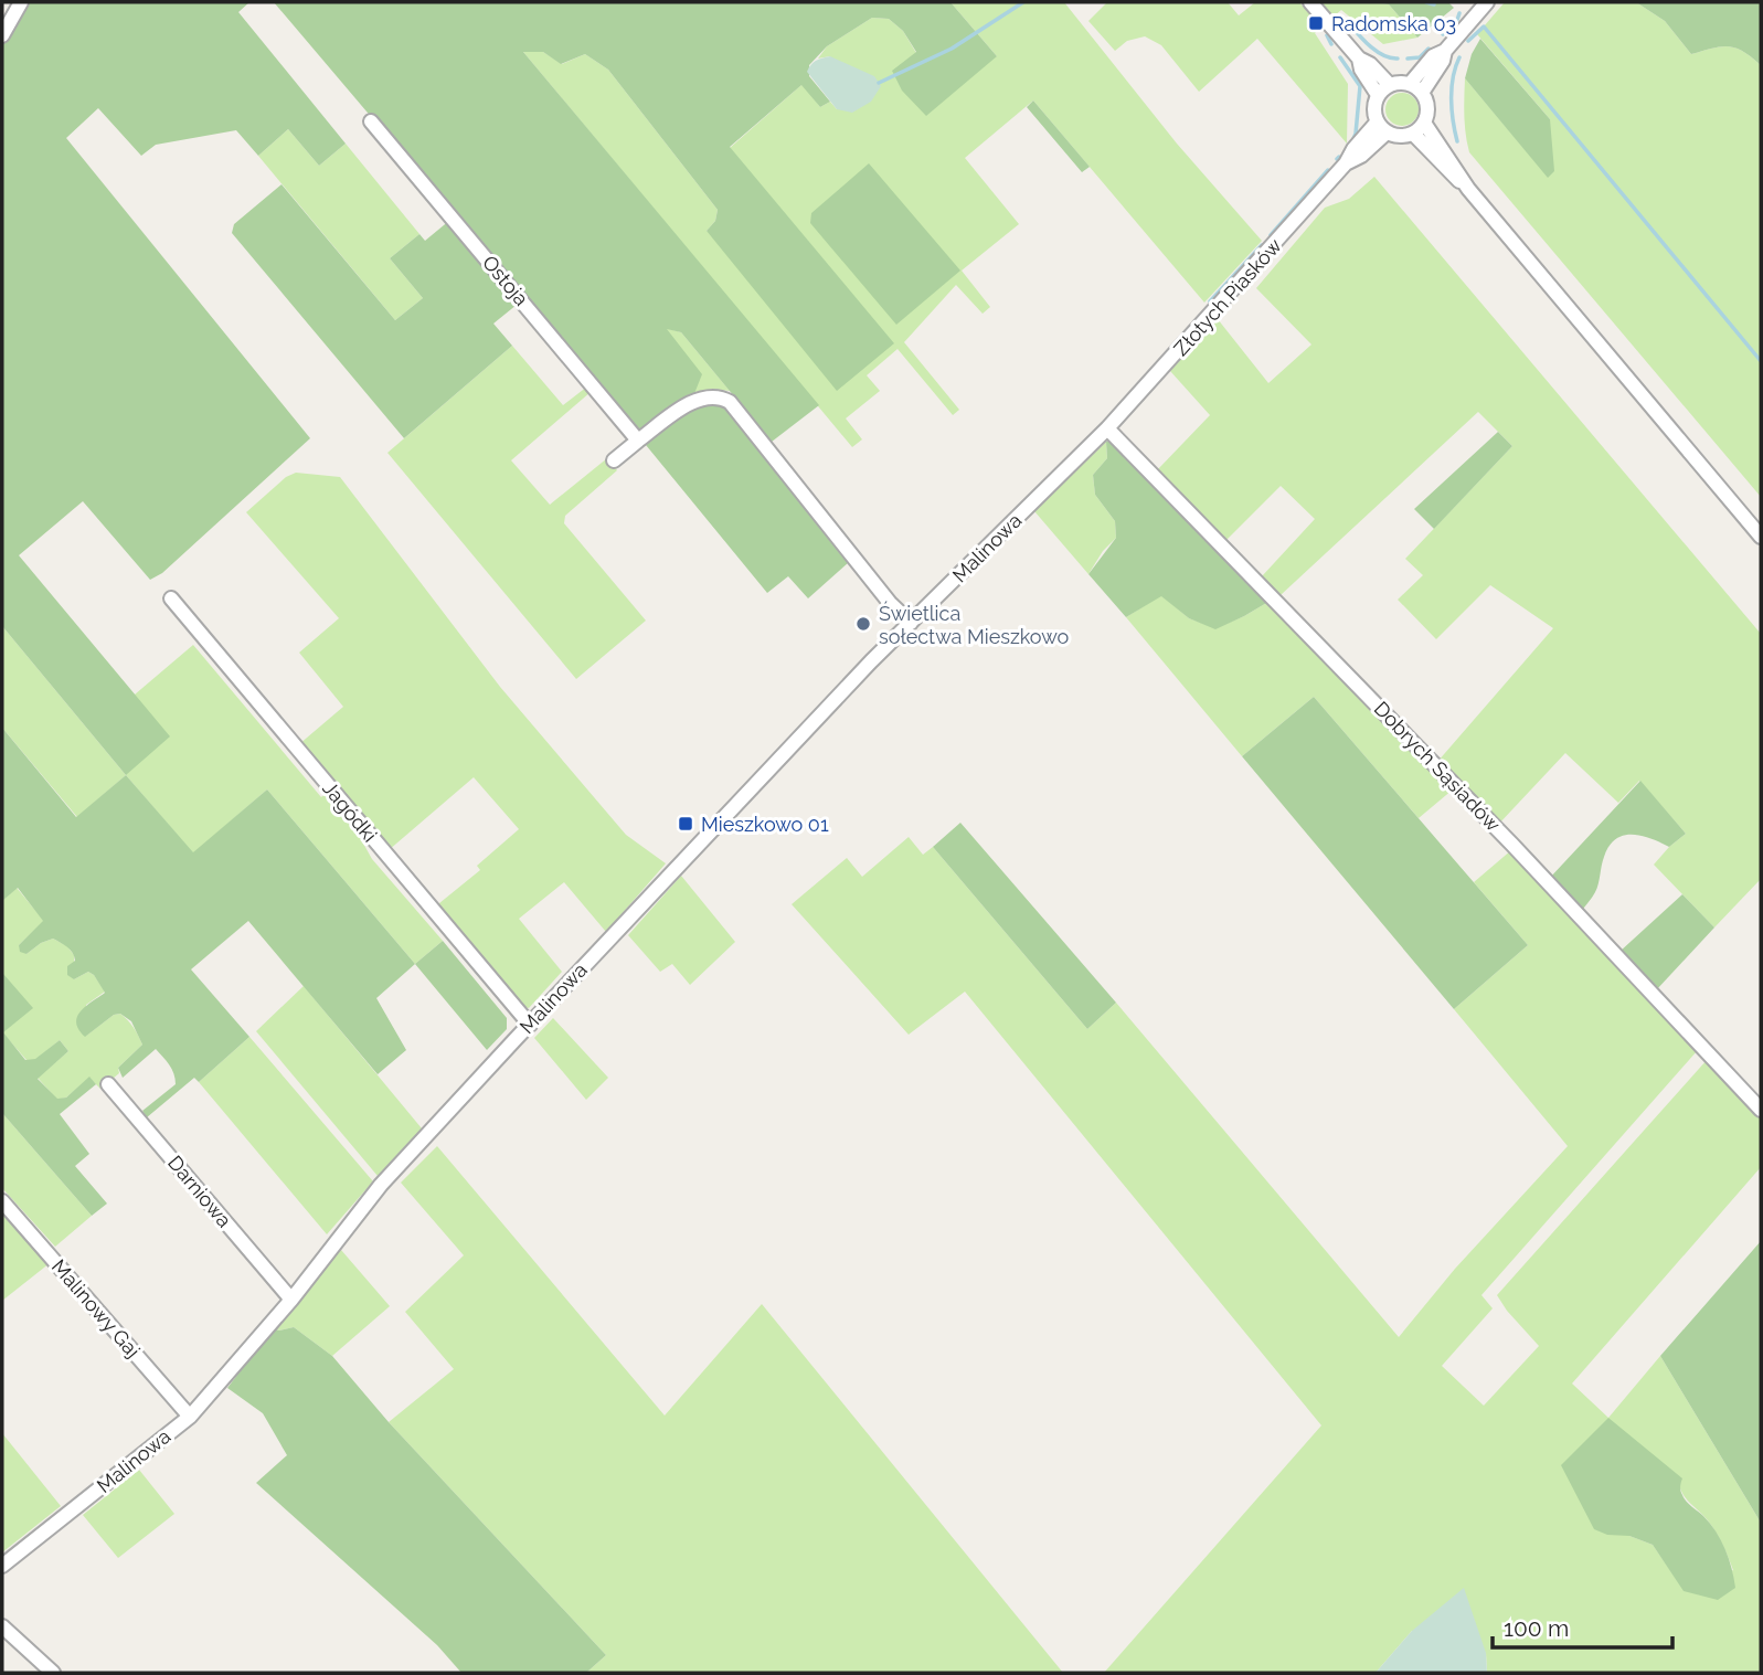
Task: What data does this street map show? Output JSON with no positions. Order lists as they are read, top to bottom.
{
  "streets": {
    "street": [
      "Ostoja",
      "Złotych Piasków",
      "Malinowa",
      "Dobrych Sąsiadów",
      "Jagódki",
      "Darniowa",
      "Malinowy Gaj"
    ]
  },
  "crossings": [
    ["Złotych Piasków", "Malinowa"],
    ["Złotych Piasków", "Dobrych Sąsiadów"],
    ["Malinowa", "Dobrych Sąsiadów"],
    ["Malinowa", "Jagódki"],
    ["Malinowa", "Darniowa"],
    ["Malinowa", "Malinowy Gaj"]
  ],
  "places": {
    "transit": ["Radomska 03", "Mieszkowo 01"],
    "other": ["Świetlica sołectwa Mieszkowo"]
  },
  "scale_bar": "100 m"
}
